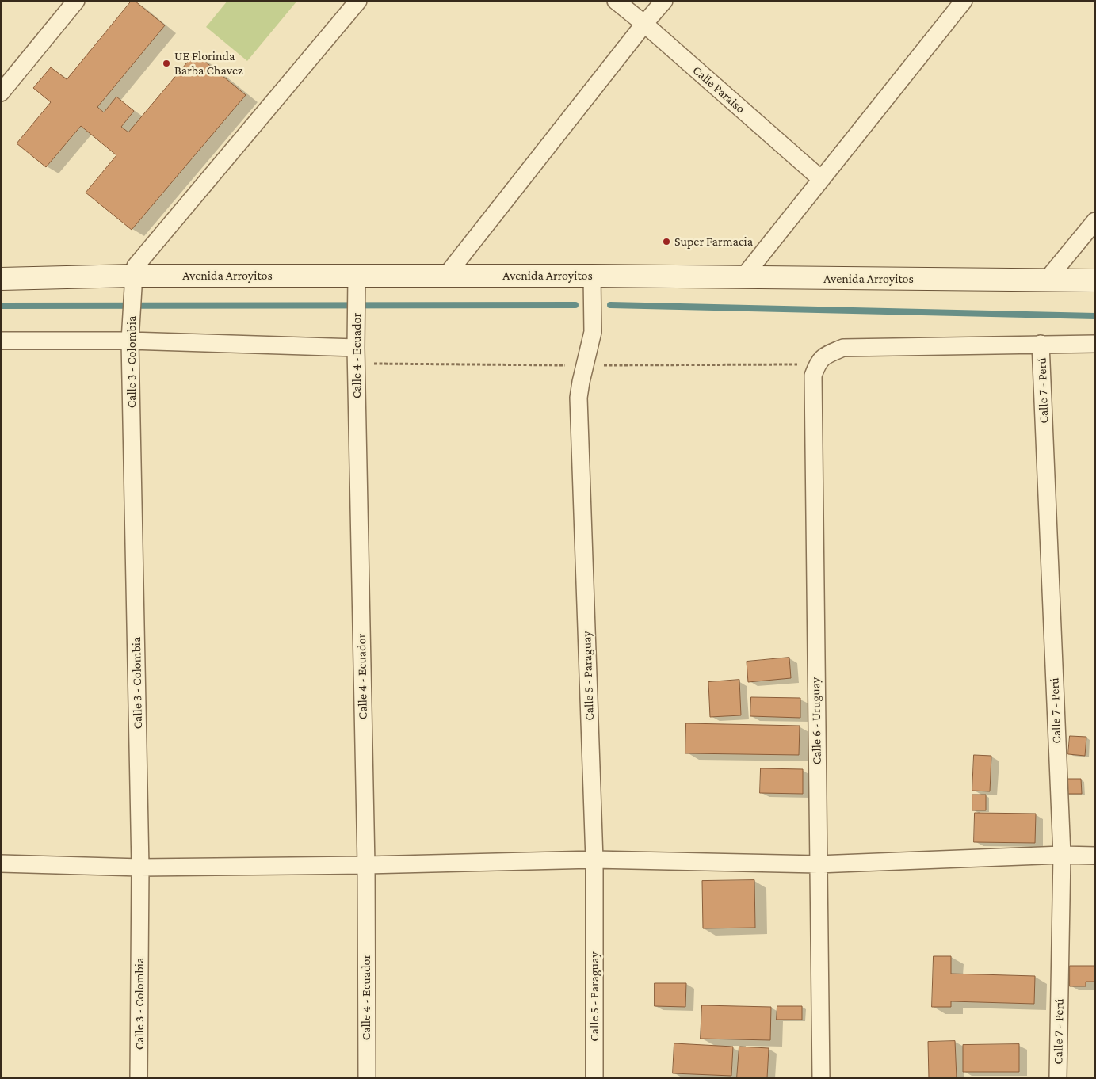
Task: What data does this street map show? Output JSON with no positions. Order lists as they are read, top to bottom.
{
  "streets": {
    "street": [
      "Calle Paraiso",
      "Avenida Arroyitos",
      "Calle 4 - Ecuador",
      "Calle 3 - Colombia",
      "Calle 7 - Perú",
      "Calle 5 - Paraguay",
      "Calle 6 - Uruguay"
    ]
  },
  "crossings": [
    ["Avenida Arroyitos", "Calle 4 - Ecuador"],
    ["Avenida Arroyitos", "Calle 3 - Colombia"],
    ["Avenida Arroyitos", "Calle 5 - Paraguay"],
    ["Calle 7 - Perú", "Calle 6 - Uruguay"]
  ],
  "places": ["UE Florinda Barba Chavez", "Super Farmacia"]
}
